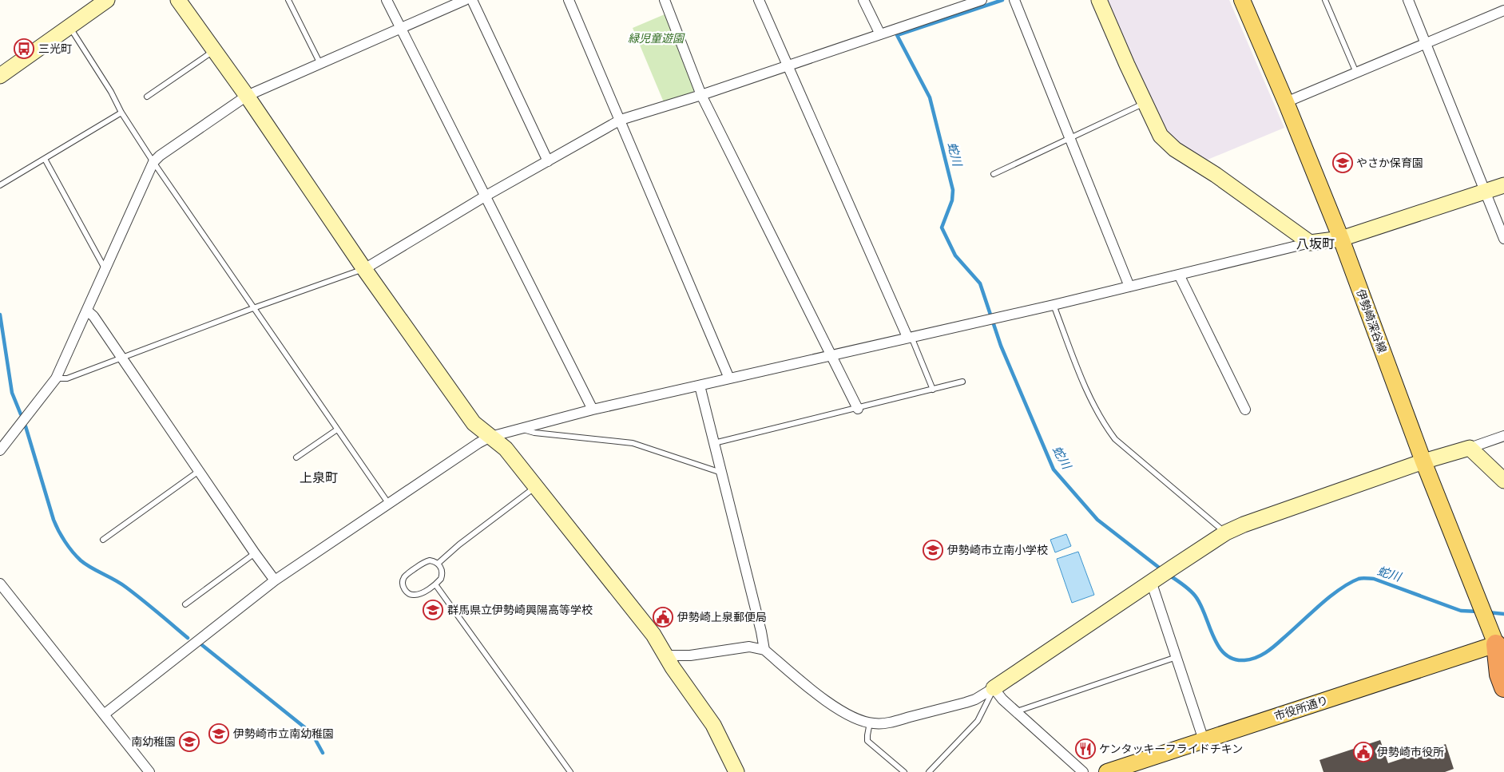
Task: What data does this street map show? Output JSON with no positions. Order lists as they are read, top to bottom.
{
  "streets": {
    "main road": ["伊勢崎深谷線", "市役所通り"]
  },
  "crossings": [
    ["伊勢崎深谷線", "市役所通り"]
  ],
  "districts": ["八坂町", "上泉町"],
  "water": ["蛇川"],
  "parks": ["緑児童遊園"],
  "places": {
    "bus stop": ["三光町"],
    "school or university": [
      "やさか保育園",
      "伊勢崎市立南小学校",
      "群馬県立伊勢崎興陽高等学校",
      "伊勢崎市立南幼稚園",
      "南幼稚園"
    ],
    "public building": ["伊勢崎上泉郵便局", "伊勢崎市役所"],
    "restaurant": ["ケンタッキーフライドチキン"]
  }
}
